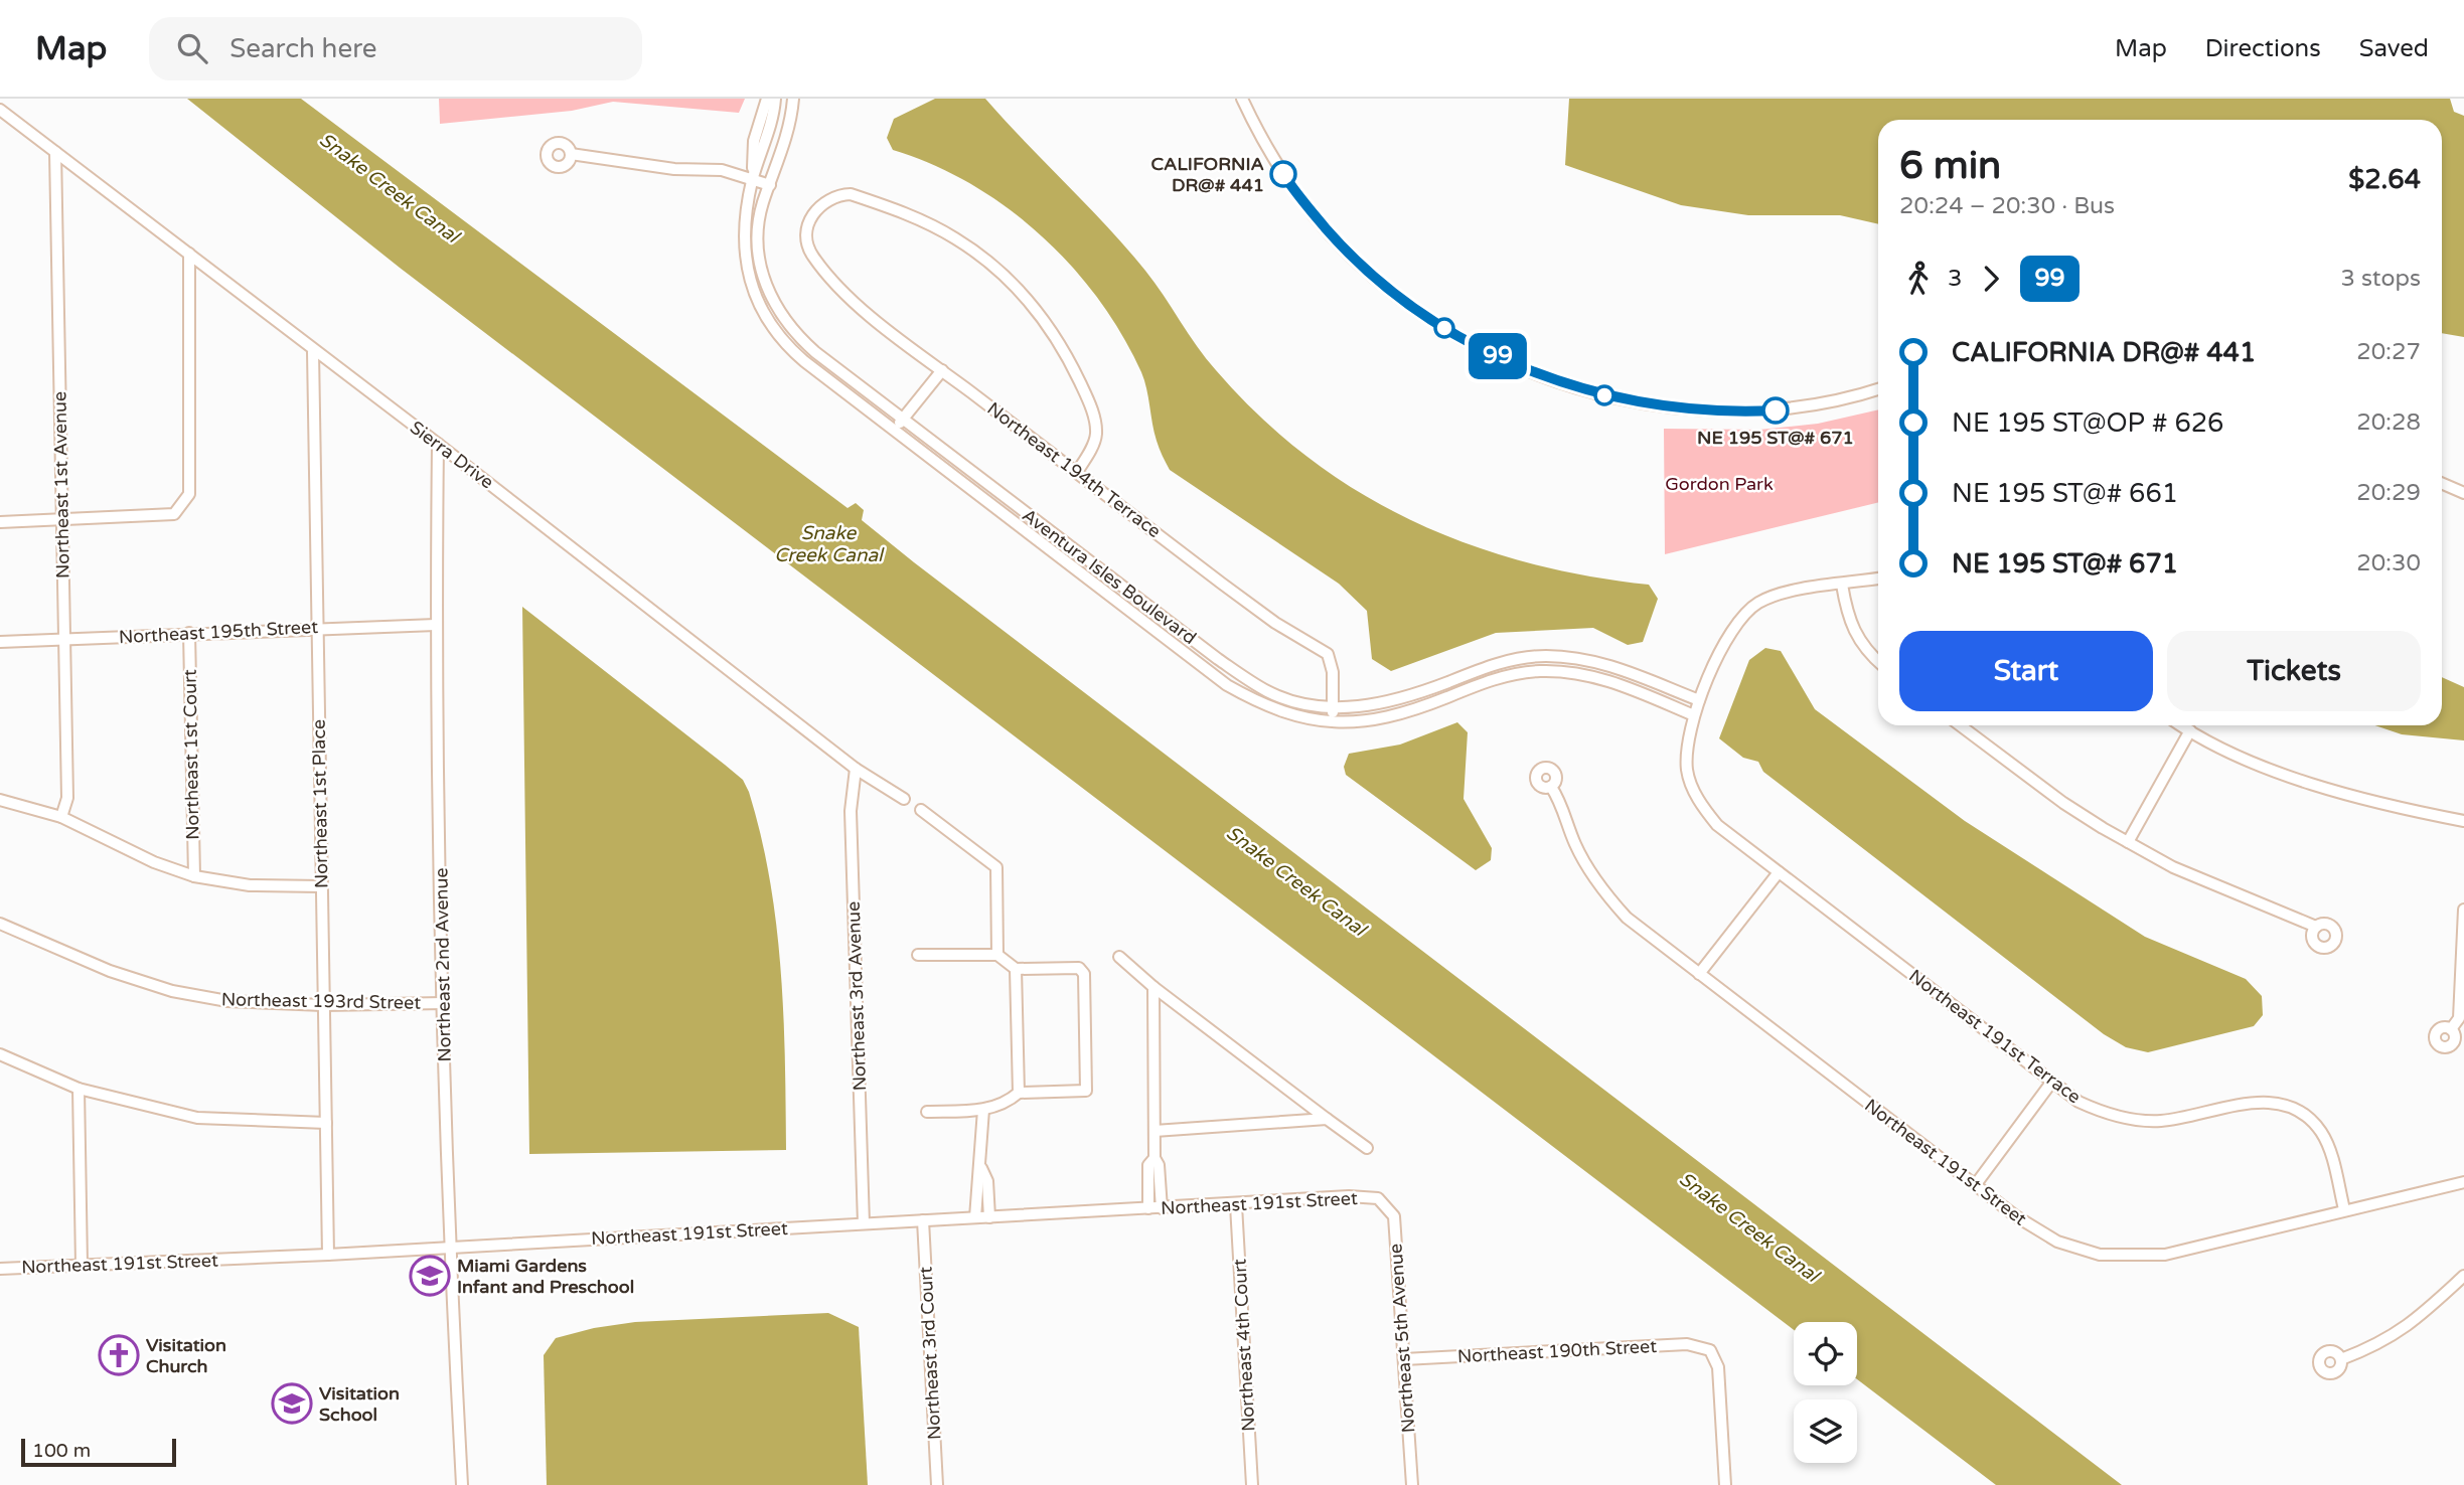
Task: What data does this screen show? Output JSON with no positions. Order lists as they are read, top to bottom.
{
  "streets": {
    "street": [
      "Sierra Drive",
      "Northeast 194th Terrace",
      "Northeast 1st Avenue",
      "Aventura Isles Boulevard",
      "Northeast 195th Street",
      "Northeast 1st Court",
      "Northeast 1st Place",
      "Northeast 2nd Avenue",
      "Northeast 3rd Avenue",
      "Northeast 193rd Street",
      "Northeast 191st Terrace",
      "Northeast 191st Street",
      "Northeast 5th Avenue",
      "Northeast 4th Court",
      "Northeast 190th Street",
      "Northeast 3rd Court"
    ]
  },
  "crossings": [
    ["Sierra Drive", "Northeast 1st Avenue"],
    ["Sierra Drive", "Northeast 1st Place"],
    ["Sierra Drive", "Northeast 2nd Avenue"],
    ["Sierra Drive", "Northeast 3rd Avenue"],
    ["Northeast 194th Terrace", "Aventura Isles Boulevard"],
    ["Northeast 1st Avenue", "Northeast 195th Street"],
    ["Aventura Isles Boulevard", "Northeast 191st Terrace"],
    ["Northeast 195th Street", "Northeast 1st Court"],
    ["Northeast 195th Street", "Northeast 1st Place"],
    ["Northeast 195th Street", "Northeast 2nd Avenue"],
    ["Northeast 1st Place", "Northeast 193rd Street"],
    ["Northeast 1st Place", "Northeast 191st Street"],
    ["Northeast 2nd Avenue", "Northeast 193rd Street"],
    ["Northeast 2nd Avenue", "Northeast 191st Street"],
    ["Northeast 3rd Avenue", "Northeast 191st Street"],
    ["Northeast 191st Terrace", "Northeast 191st Street"],
    ["Northeast 191st Street", "Northeast 5th Avenue"],
    ["Northeast 191st Street", "Northeast 4th Court"],
    ["Northeast 191st Street", "Northeast 3rd Court"],
    ["Northeast 5th Avenue", "Northeast 190th Street"]
  ],
  "water": ["Snake Creek Canal"],
  "parks": ["Gordon Park"],
  "places": {
    "other": ["CALIFORNIA DR@# 441", "NE 195 ST@# 671"],
    "school or university": ["Miami Gardens Infant and Preschool", "Visitation School"],
    "church": ["Visitation Church"]
  },
  "lines": ["bus line 99"],
  "scale_bar": "100 m",
  "page": {
    "header": "Map",
    "search": "Search here",
    "nav": ["Map", "Directions", "Saved"],
    "on_map": "99",
    "heading": ["6 min", "20:24 – 20:30 · Bus", "$2.64"],
    "legs": ["3", "99", "3 stops"],
    "list": [
      {
        "name": "CALIFORNIA DR@# 441",
        "value": "20:27"
      },
      {
        "name": "NE 195 ST@OP # 626",
        "value": "20:28"
      },
      {
        "name": "NE 195 ST@# 661",
        "value": "20:29"
      },
      {
        "name": "NE 195 ST@# 671",
        "value": "20:30"
      }
    ],
    "buttons": ["Start", "Tickets"],
    "scale": "100 m"
  }
}
